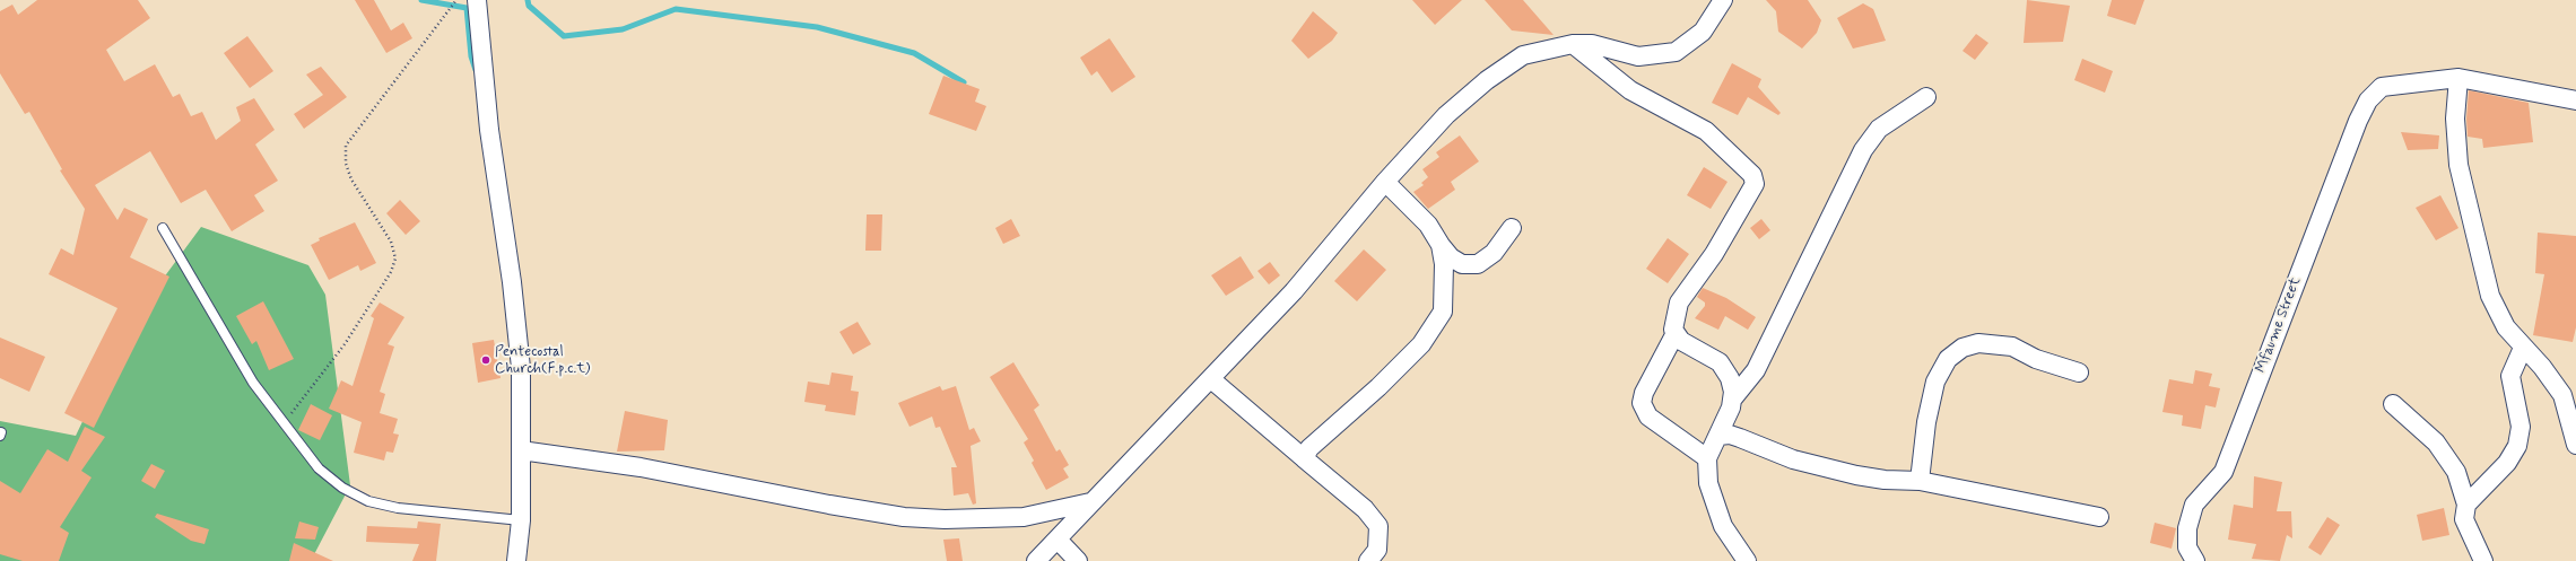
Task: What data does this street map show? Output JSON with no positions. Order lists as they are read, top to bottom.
{
  "streets": {
    "street": ["Mfaume Street"]
  },
  "places": ["Pentecostal Church(F.p.c.t)"]
}
